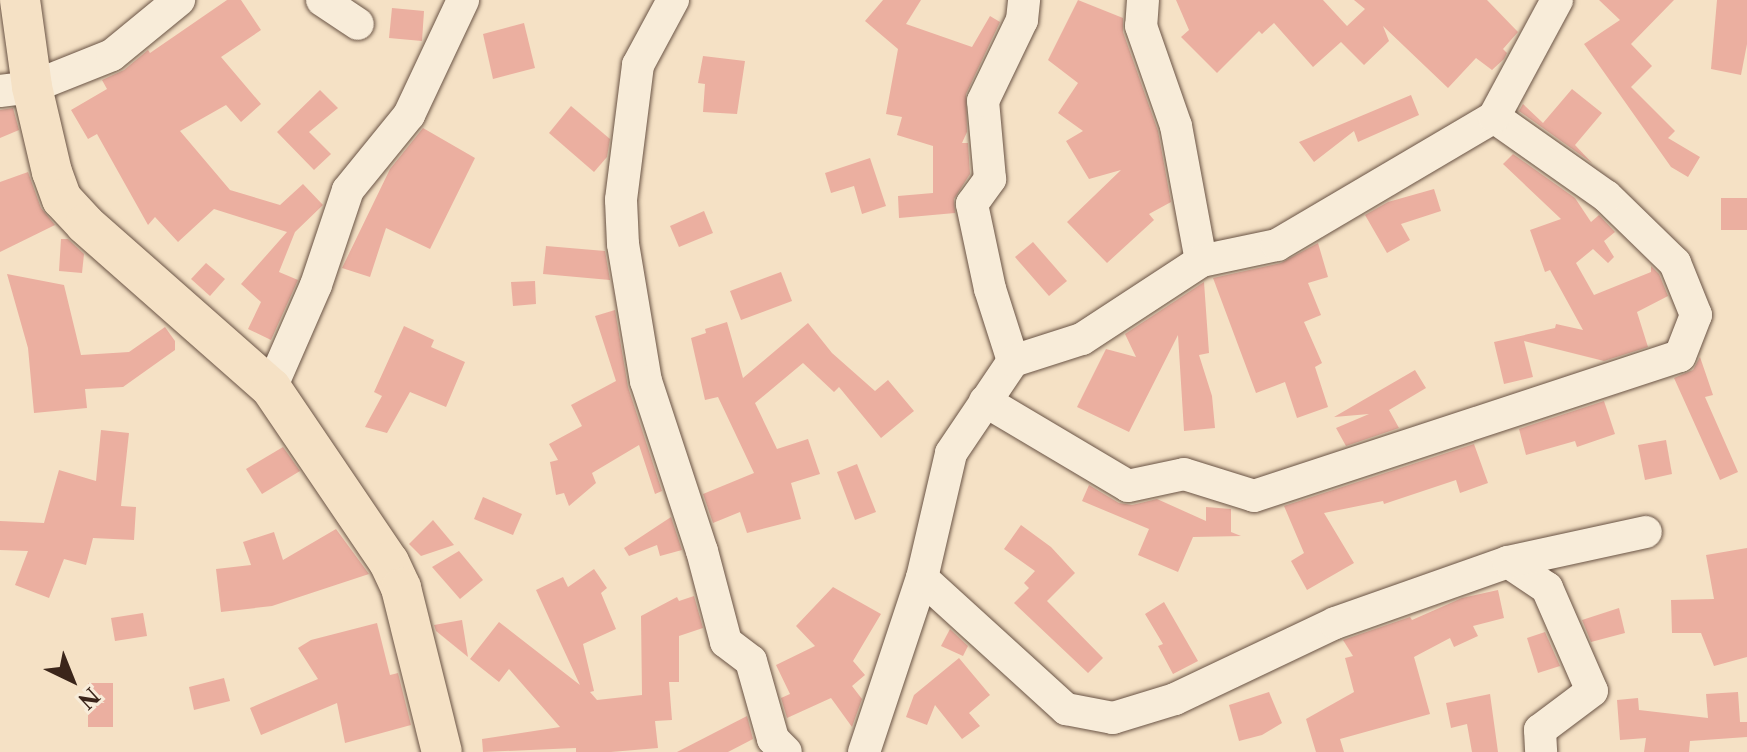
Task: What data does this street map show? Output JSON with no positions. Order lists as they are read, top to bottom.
{
  "north": "bottom right"
}
